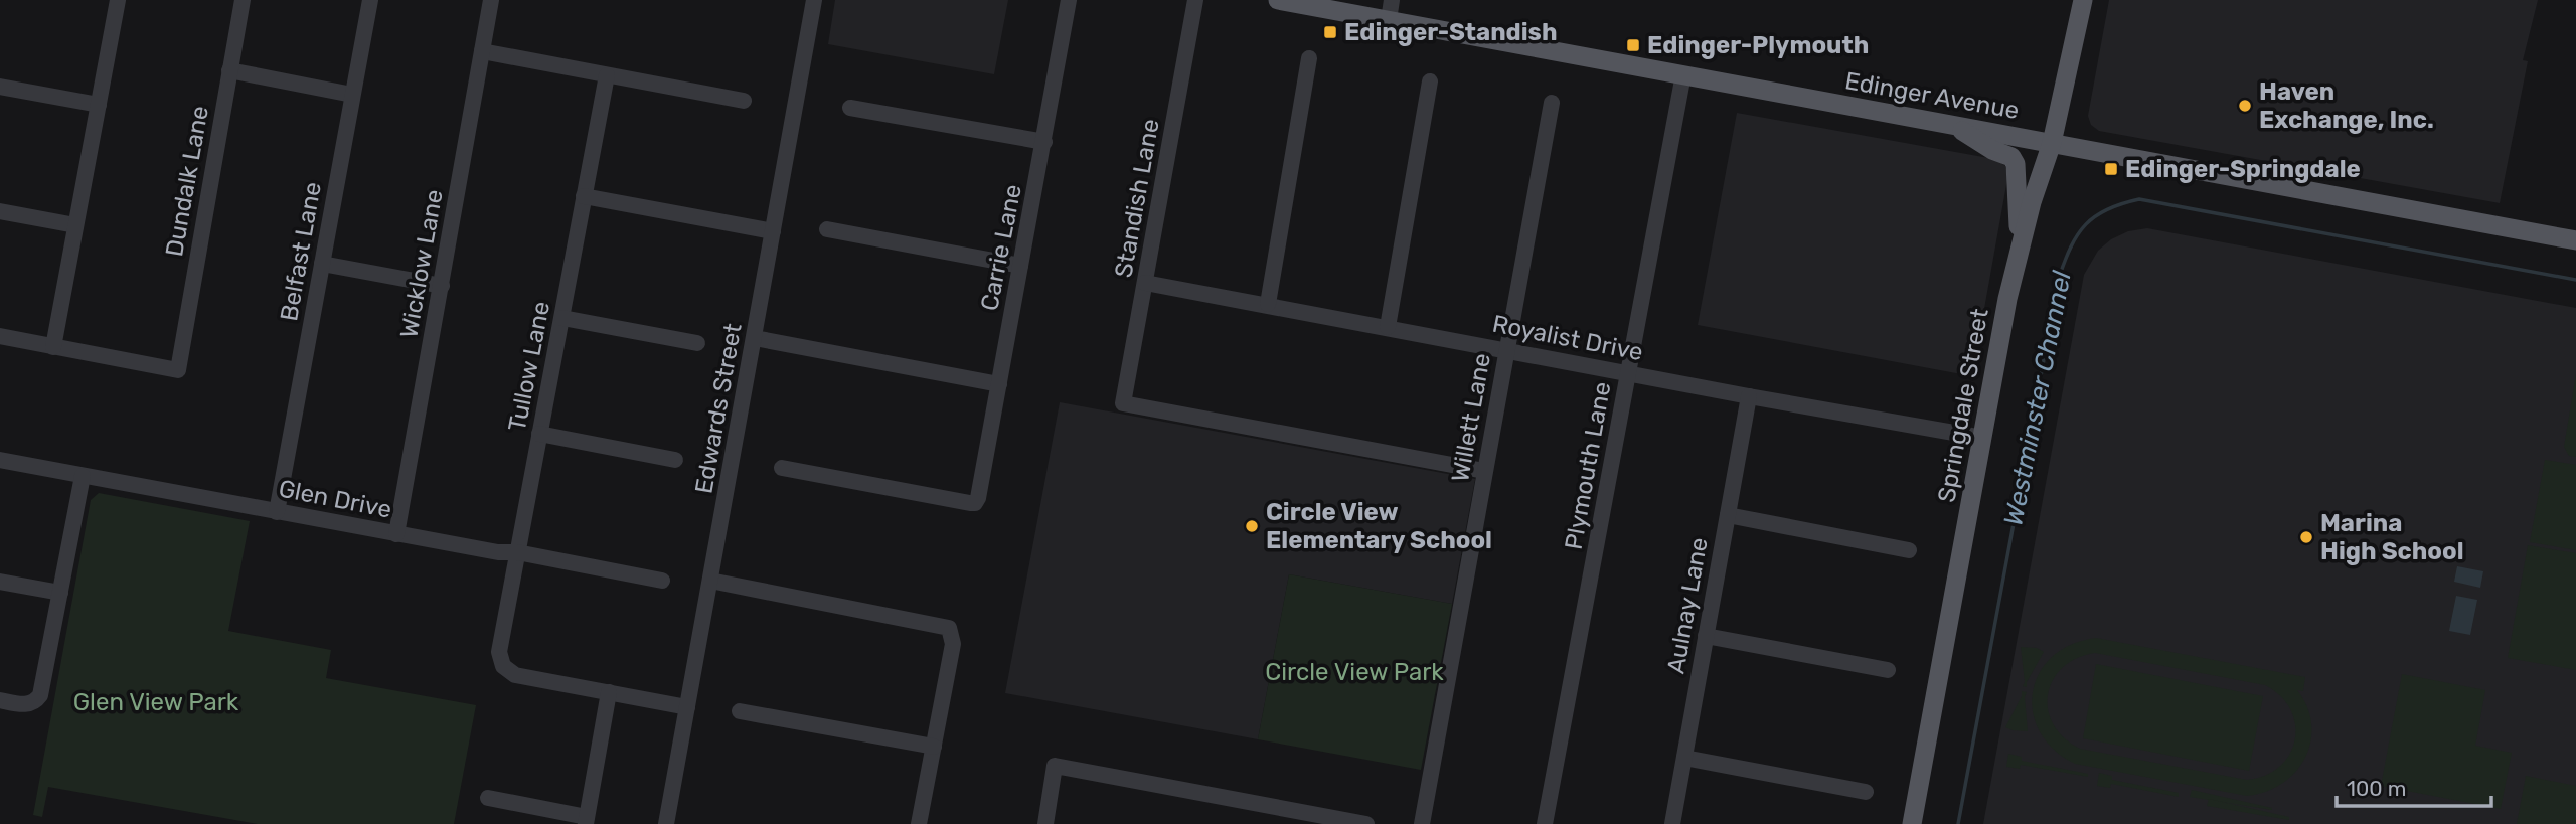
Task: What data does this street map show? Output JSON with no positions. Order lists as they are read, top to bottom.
{
  "streets": {
    "main road": ["Edinger Avenue", "Springdale Street"],
    "street": [
      "Dundalk Lane",
      "Standish Lane",
      "Carrie Lane",
      "Belfast Lane",
      "Wicklow Lane",
      "Royalist Drive",
      "Tullow Lane",
      "Edwards Street",
      "Willett Lane",
      "Plymouth Lane",
      "Glen Drive",
      "Aulnay Lane"
    ]
  },
  "crossings": [
    ["Edinger Avenue", "Springdale Street"],
    ["Edinger Avenue", "Plymouth Lane"],
    ["Standish Lane", "Royalist Drive"],
    ["Standish Lane", "Willett Lane"],
    ["Belfast Lane", "Glen Drive"],
    ["Wicklow Lane", "Glen Drive"],
    ["Royalist Drive", "Springdale Street"],
    ["Royalist Drive", "Willett Lane"],
    ["Royalist Drive", "Plymouth Lane"],
    ["Royalist Drive", "Aulnay Lane"],
    ["Tullow Lane", "Glen Drive"]
  ],
  "water": ["Westminster Channel"],
  "parks": ["Circle View Park", "Glen View Park"],
  "places": {
    "transit": ["Edinger-Standish", "Edinger-Plymouth", "Edinger-Springdale"],
    "other": ["Haven Exchange, Inc.", "Circle View Elementary School", "Marina High School"]
  },
  "scale_bar": "100 m"
}
